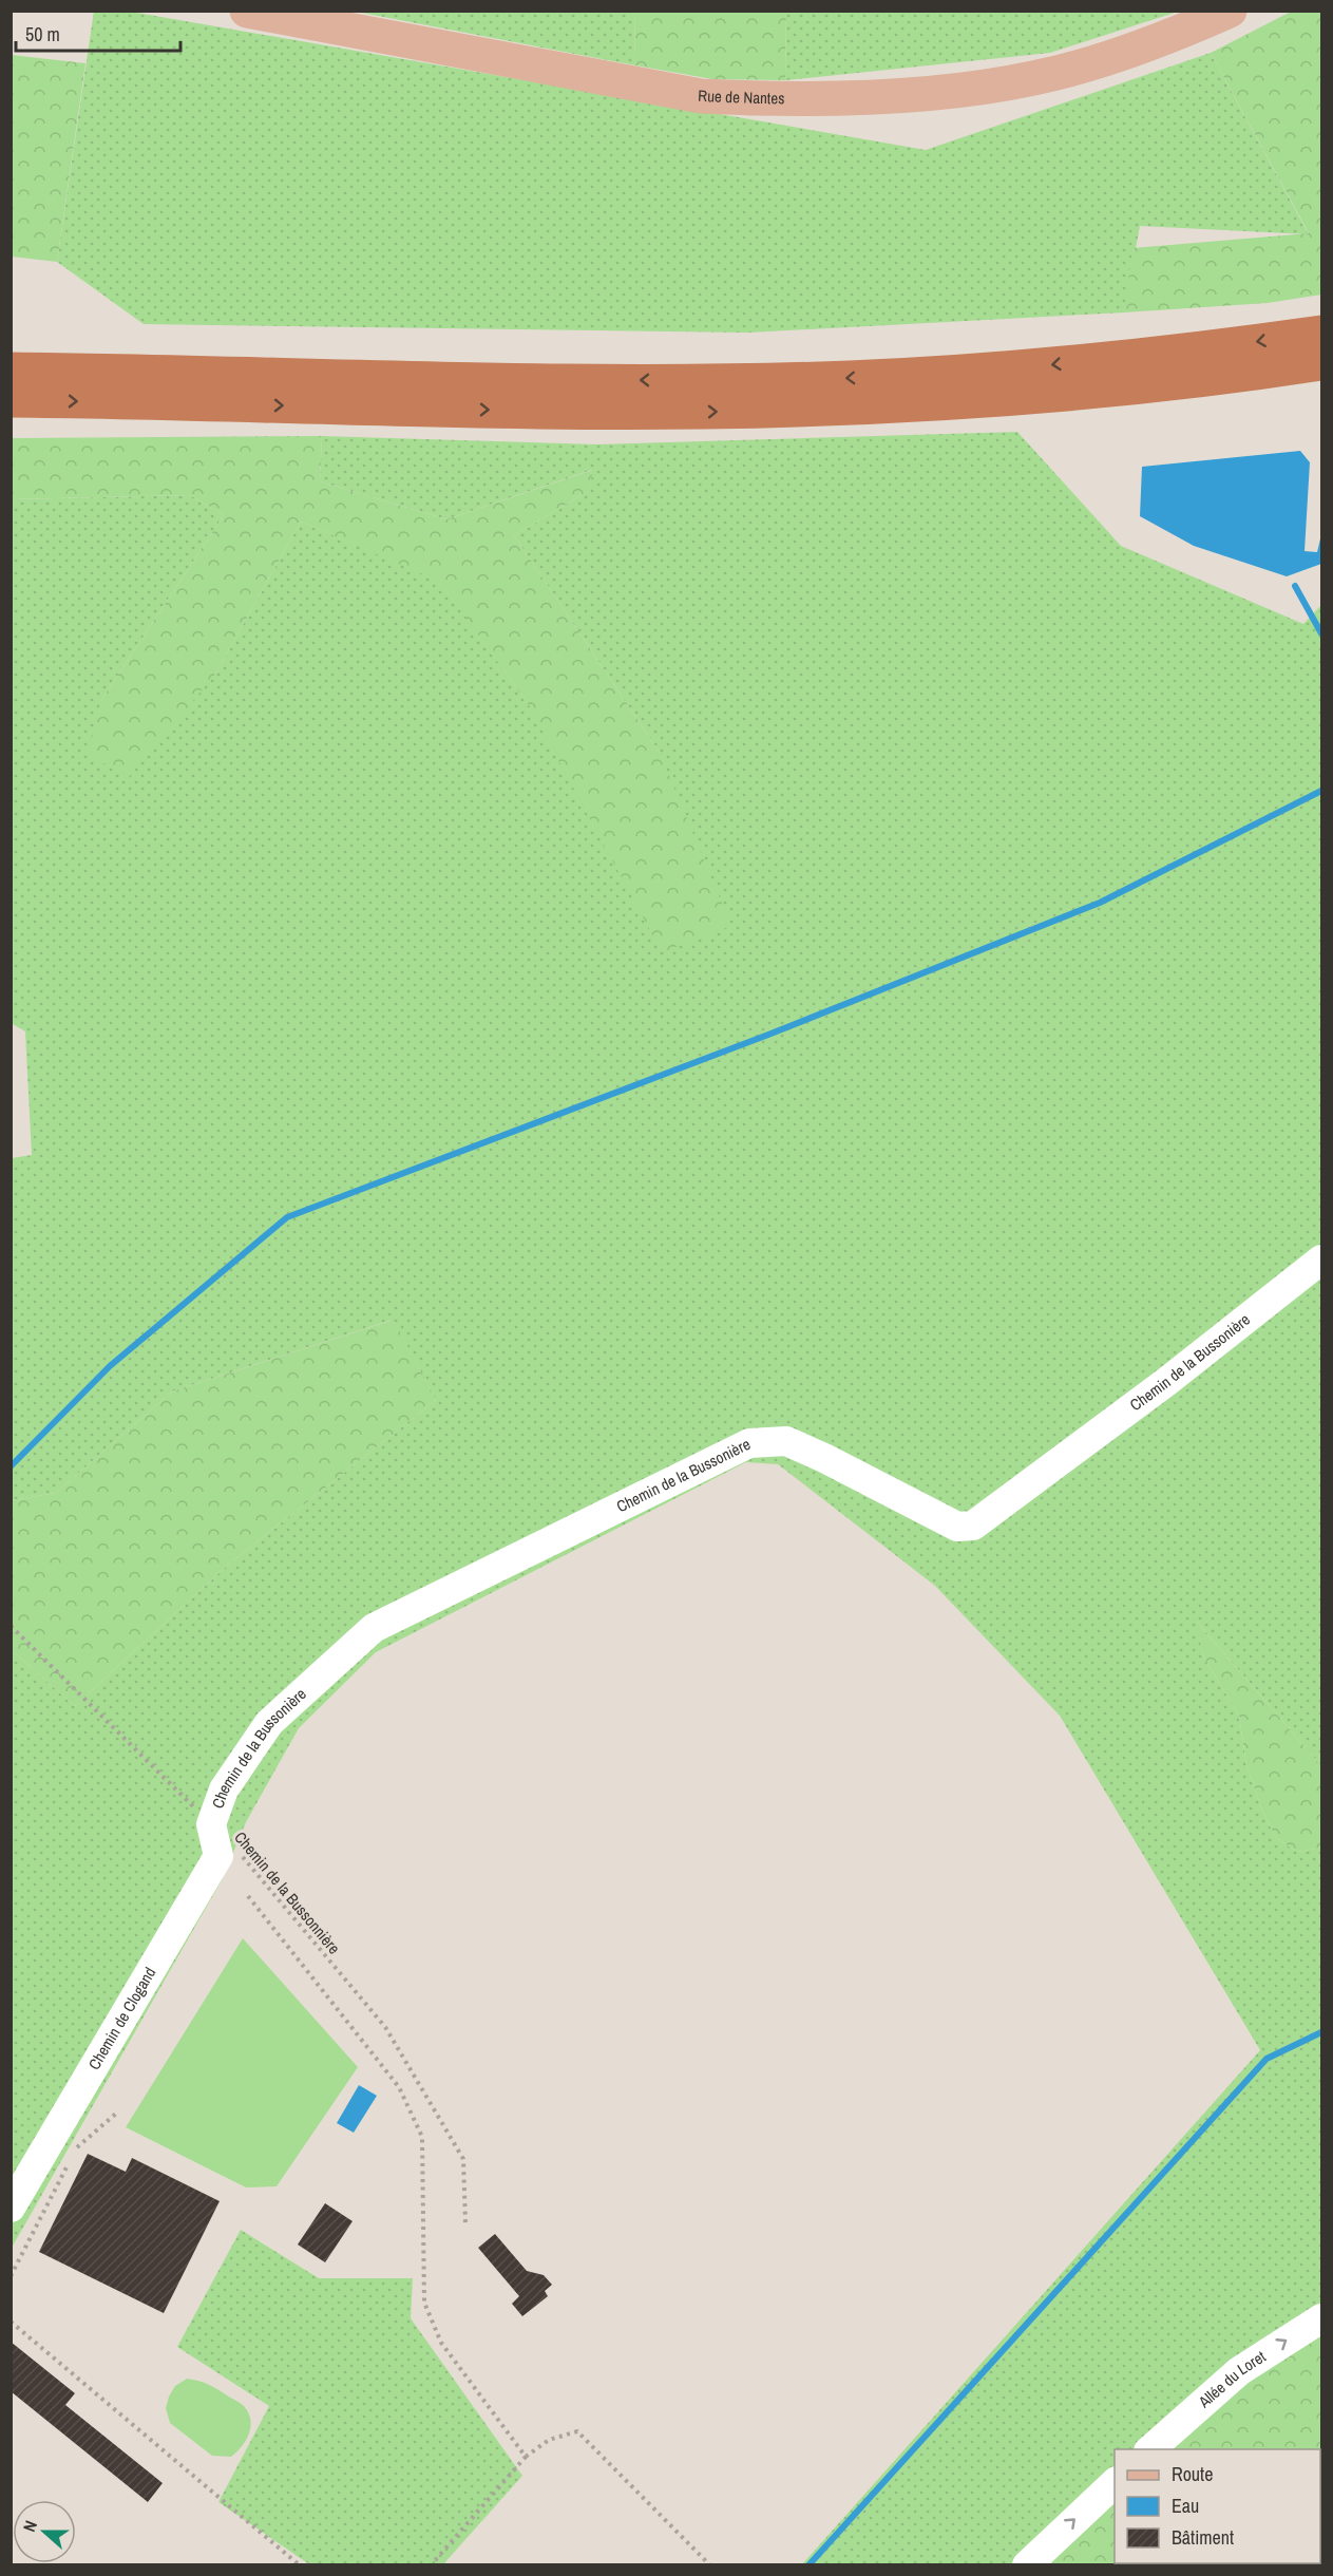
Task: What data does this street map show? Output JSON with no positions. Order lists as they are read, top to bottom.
{
  "streets": {
    "main road": ["Rue de Nantes"],
    "street": ["Chemin de la Bussonière", "Chemin de Clogand", "Allée du Loret"],
    "path": ["Chemin de la Bussonnière"]
  },
  "crossings": [
    ["Chemin de la Bussonière", "Chemin de la Bussonnière"],
    ["Chemin de la Bussonière", "Chemin de Clogand"],
    ["Chemin de la Bussonnière", "Chemin de Clogand"]
  ],
  "one_way": ["Allée du Loret"],
  "legend": ["Route", "Eau", "Bâtiment"],
  "scale_bar": "50 m",
  "north": "left"
}
